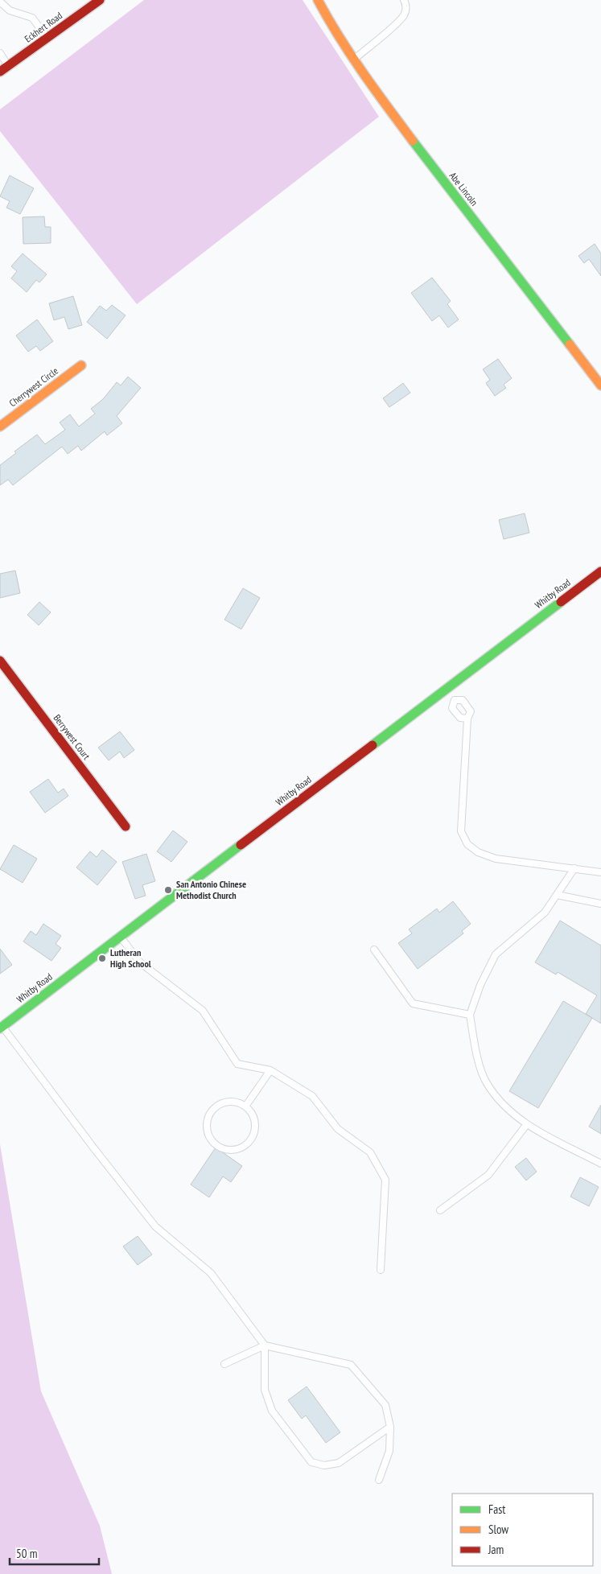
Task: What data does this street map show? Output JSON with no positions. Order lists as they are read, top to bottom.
{
  "streets": {
    "street": [
      "Eckhert Road",
      "Abe Lincoln",
      "Cherrywest Circle",
      "Whitby Road",
      "Berrywest Court"
    ]
  },
  "places": ["San Antonio Chinese Methodist Church", "Lutheran High School"],
  "legend": ["Fast", "Slow", "Jam"],
  "scale_bar": "50 m"
}
